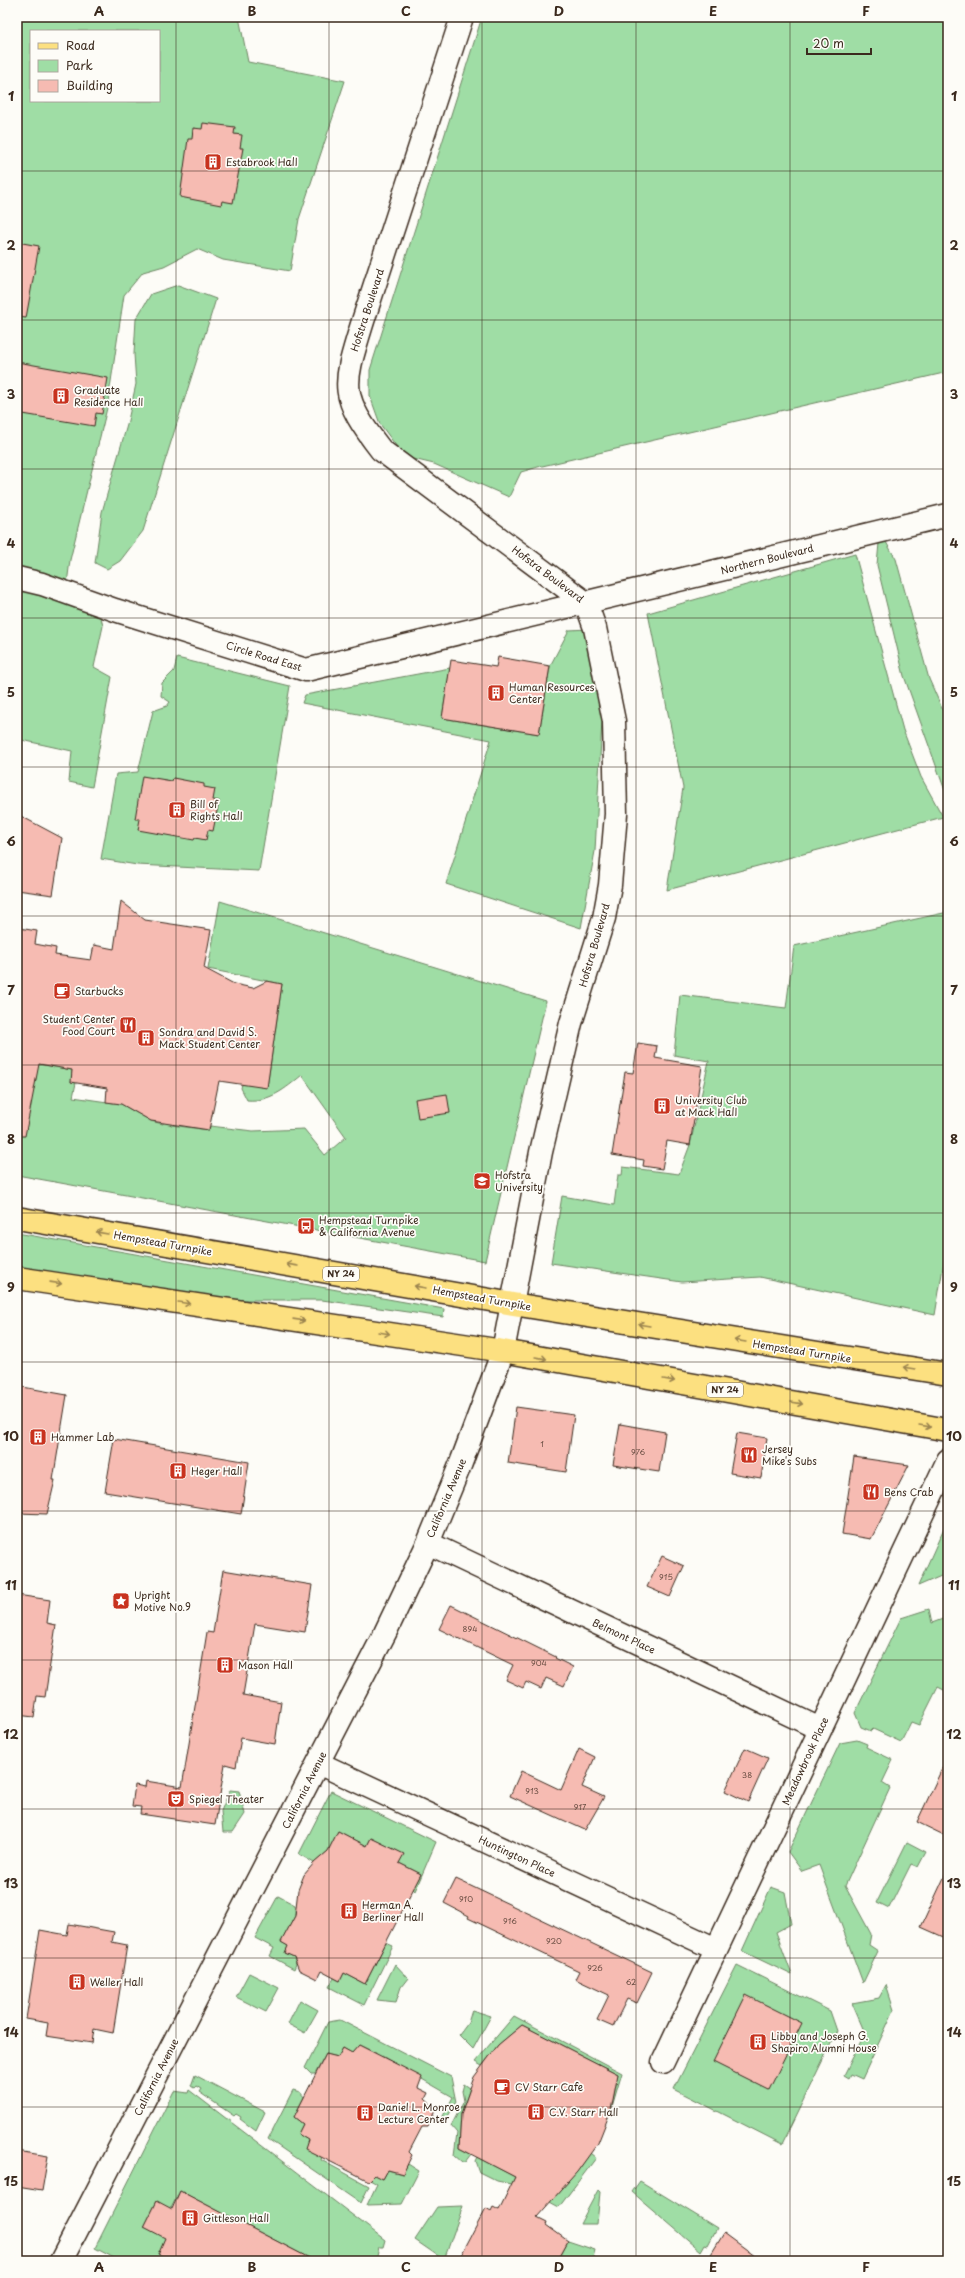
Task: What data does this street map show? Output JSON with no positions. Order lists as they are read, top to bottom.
{
  "streets": {
    "main road": ["Hempstead Turnpike", "NY 24"],
    "street": [
      "Hofstra Boulevard",
      "Northern Boulevard",
      "Circle Road East",
      "California Avenue",
      "Belmont Place",
      "Meadowbrook Place",
      "Huntington Place"
    ]
  },
  "crossings": [
    ["Hofstra Boulevard", "Northern Boulevard"],
    ["Hofstra Boulevard", "Circle Road East"],
    ["Hofstra Boulevard", "Hempstead Turnpike"],
    ["Hofstra Boulevard", "California Avenue"],
    ["Northern Boulevard", "Circle Road East"],
    ["Hempstead Turnpike", "California Avenue"],
    ["NY 24", "California Avenue"],
    ["California Avenue", "Belmont Place"],
    ["California Avenue", "Huntington Place"],
    ["Belmont Place", "Meadowbrook Place"],
    ["Meadowbrook Place", "Huntington Place"]
  ],
  "places": {
    "building": [
      "Estabrook Hall",
      "Graduate Residence Hall",
      "Human Resources Center",
      "Bill of Rights Hall",
      "Sondra and David S. Mack Student Center",
      "University Club at Mack Hall",
      "Hammer Lab",
      "Heger Hall",
      "Mason Hall",
      "Herman A. Berliner Hall",
      "Weller Hall",
      "Libby and Joseph G. Shapiro Alumni House",
      "C.V. Starr Hall",
      "Daniel L. Monroe Lecture Center",
      "Gittleson Hall"
    ],
    "cafe": ["Starbucks", "CV Starr Cafe"],
    "restaurant": ["Student Center Food Court", "Jersey Mike's Subs", "Bens Crab"],
    "school or university": ["Hofstra University"],
    "bus stop": ["Hempstead Turnpike & California Avenue"],
    "place": ["Upright Motive No.9"],
    "theatre": ["Spiegel Theater"]
  },
  "house_numbers": [
    "1",
    "976",
    "915",
    "894",
    "904",
    "38",
    "913",
    "917",
    "910",
    "916",
    "920",
    "926",
    "62"
  ],
  "legend": ["Road", "Park", "Building"],
  "scale_bar": "20 m",
  "grid": {
    "columns": [
      "A",
      "B",
      "C",
      "D",
      "E",
      "F"
    ],
    "rows": [
      "1",
      "2",
      "3",
      "4",
      "5",
      "6",
      "7",
      "8",
      "9",
      "10",
      "11",
      "12",
      "13",
      "14",
      "15"
    ]
  }
}
